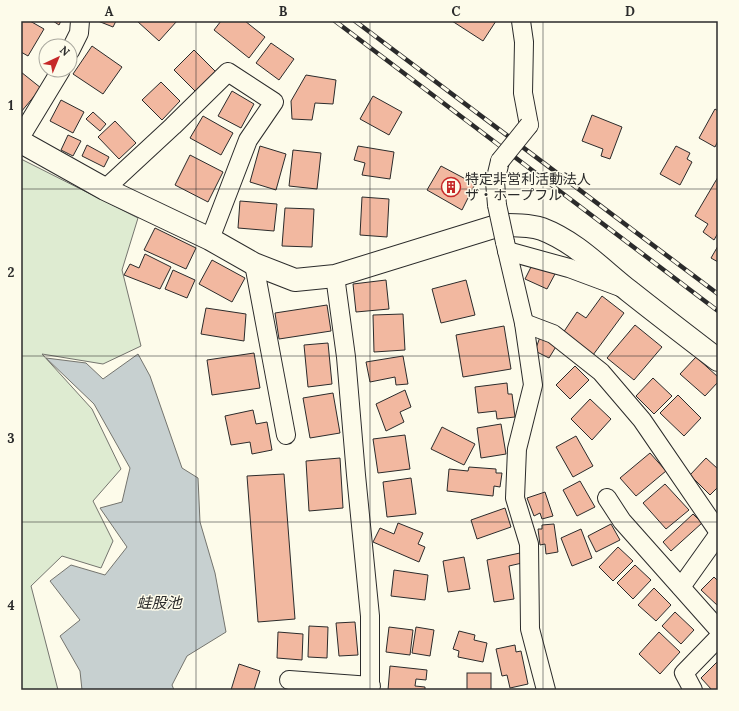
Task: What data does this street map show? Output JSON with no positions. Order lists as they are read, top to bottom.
{
  "water": ["蛙股池"],
  "places": {
    "building": ["特定非営利活動法人 ザ・ホープフル"]
  },
  "north": "top right",
  "grid": {
    "columns": [
      "A",
      "B",
      "C",
      "D"
    ],
    "rows": [
      "1",
      "2",
      "3",
      "4"
    ]
  }
}
